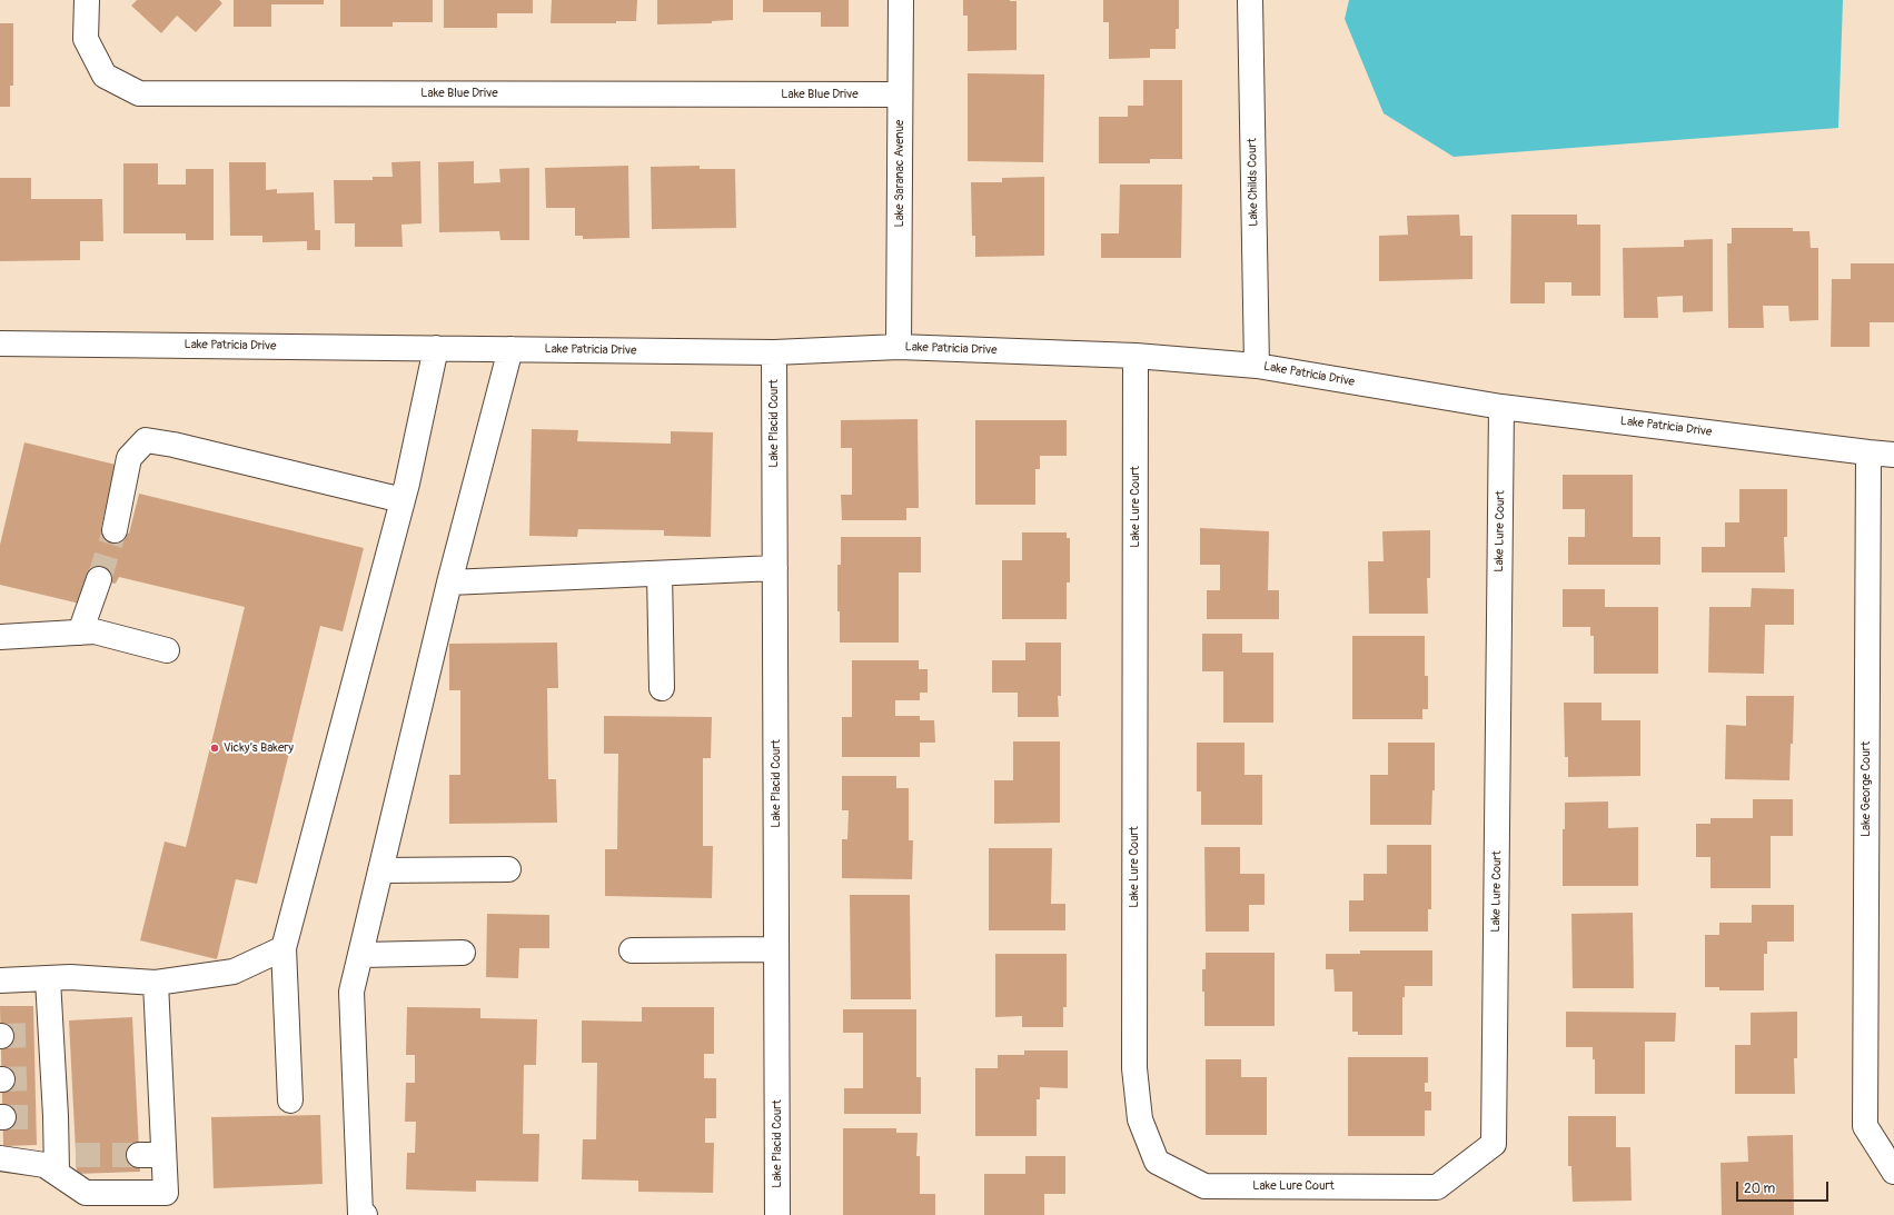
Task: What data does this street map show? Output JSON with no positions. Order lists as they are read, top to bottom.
{
  "streets": {
    "street": [
      "Lake Blue Drive",
      "Lake Saranac Avenue",
      "Lake Childs Court",
      "Lake Patricia Drive",
      "Lake Placid Court",
      "Lake Lure Court",
      "Lake George Court"
    ]
  },
  "crossings": [
    ["Lake Blue Drive", "Lake Saranac Avenue"],
    ["Lake Saranac Avenue", "Lake Patricia Drive"],
    ["Lake Childs Court", "Lake Patricia Drive"],
    ["Lake Patricia Drive", "Lake Placid Court"],
    ["Lake Patricia Drive", "Lake Lure Court"],
    ["Lake Patricia Drive", "Lake George Court"]
  ],
  "places": ["Vicky’s Bakery"],
  "scale_bar": "20 m"
}
